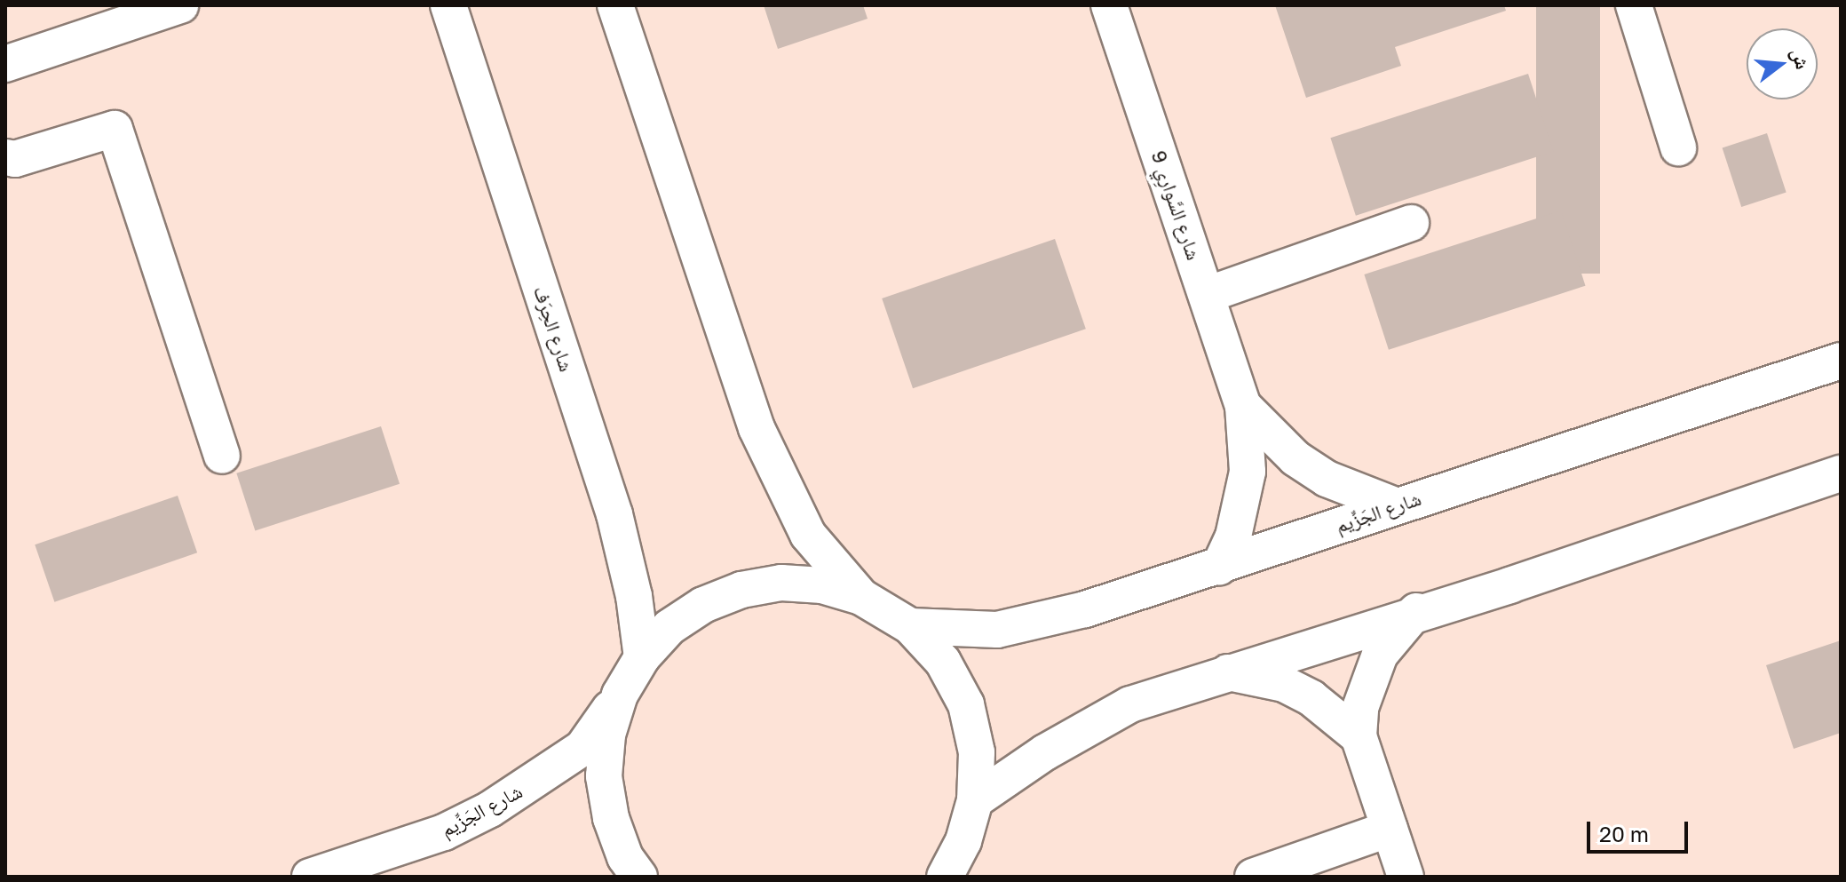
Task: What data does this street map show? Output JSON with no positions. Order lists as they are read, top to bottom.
{
  "streets": {
    "street": ["شارع السَّوارِي 9", "شارع الحِرَف", "شارع الجَزِّيم"]
  },
  "crossings": [
    ["شارع السَّوارِي 9", "شارع الجَزِّيم"]
  ],
  "scale_bar": "20 m",
  "north": "right"
}
